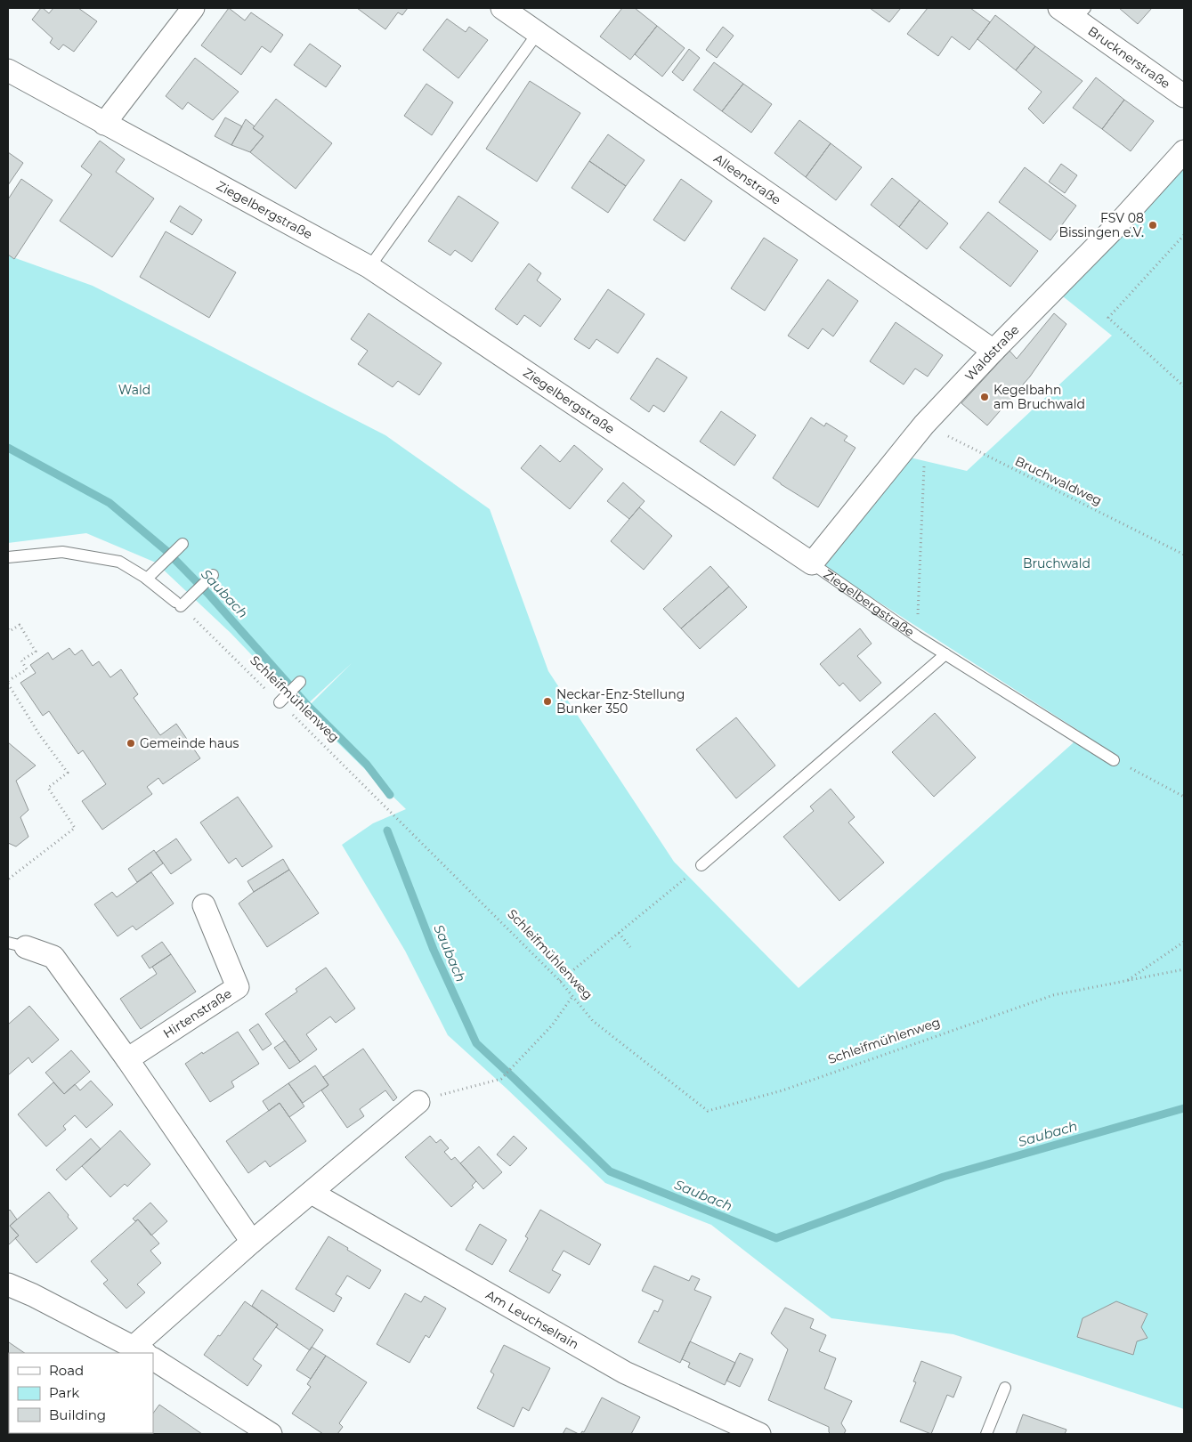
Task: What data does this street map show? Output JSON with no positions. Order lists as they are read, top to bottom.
{
  "streets": {
    "street": [
      "Brucknerstraße",
      "Alleenstraße",
      "Ziegelbergstraße",
      "Waldstraße",
      "Hirtenstraße",
      "Am Leuchselrain"
    ],
    "path": ["Bruchwaldweg", "Schleifmühlenweg"]
  },
  "crossings": [
    ["Alleenstraße", "Waldstraße"],
    ["Ziegelbergstraße", "Waldstraße"],
    ["Waldstraße", "Bruchwaldweg"]
  ],
  "water": ["Saubach"],
  "parks": ["Wald", "Bruchwald"],
  "places": [
    "FSV 08 Bissingen e.V.",
    "Kegelbahn am Bruchwald",
    "Neckar-Enz-Stellung Bunker 350",
    "Gemeinde haus"
  ],
  "legend": ["Road", "Park", "Building"]
}
